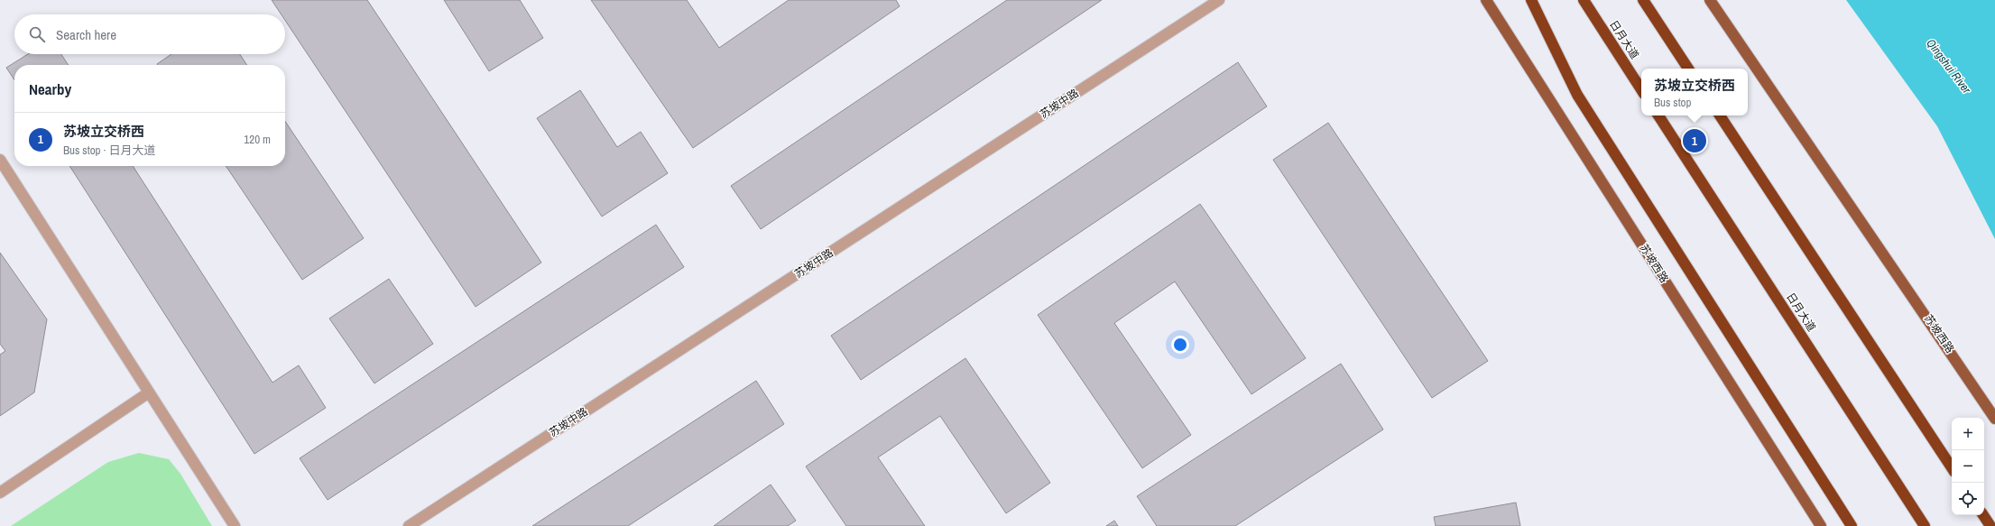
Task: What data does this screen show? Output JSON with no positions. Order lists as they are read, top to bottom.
{
  "streets": {
    "highway": ["日月大道"],
    "main road": ["苏坡西路"],
    "street": ["苏坡中路"]
  },
  "water": ["Qingshui River"],
  "page": {
    "search": "Search here",
    "heading": "Nearby",
    "popup": ["苏坡立交桥西", "Bus stop"],
    "list": [
      {
        "mark": "1",
        "name": "苏坡立交桥西",
        "note": "Bus stop · 日月大道",
        "value": "120 m"
      }
    ],
    "pins": "1",
    "map_buttons": ["+", "−"]
  }
}
